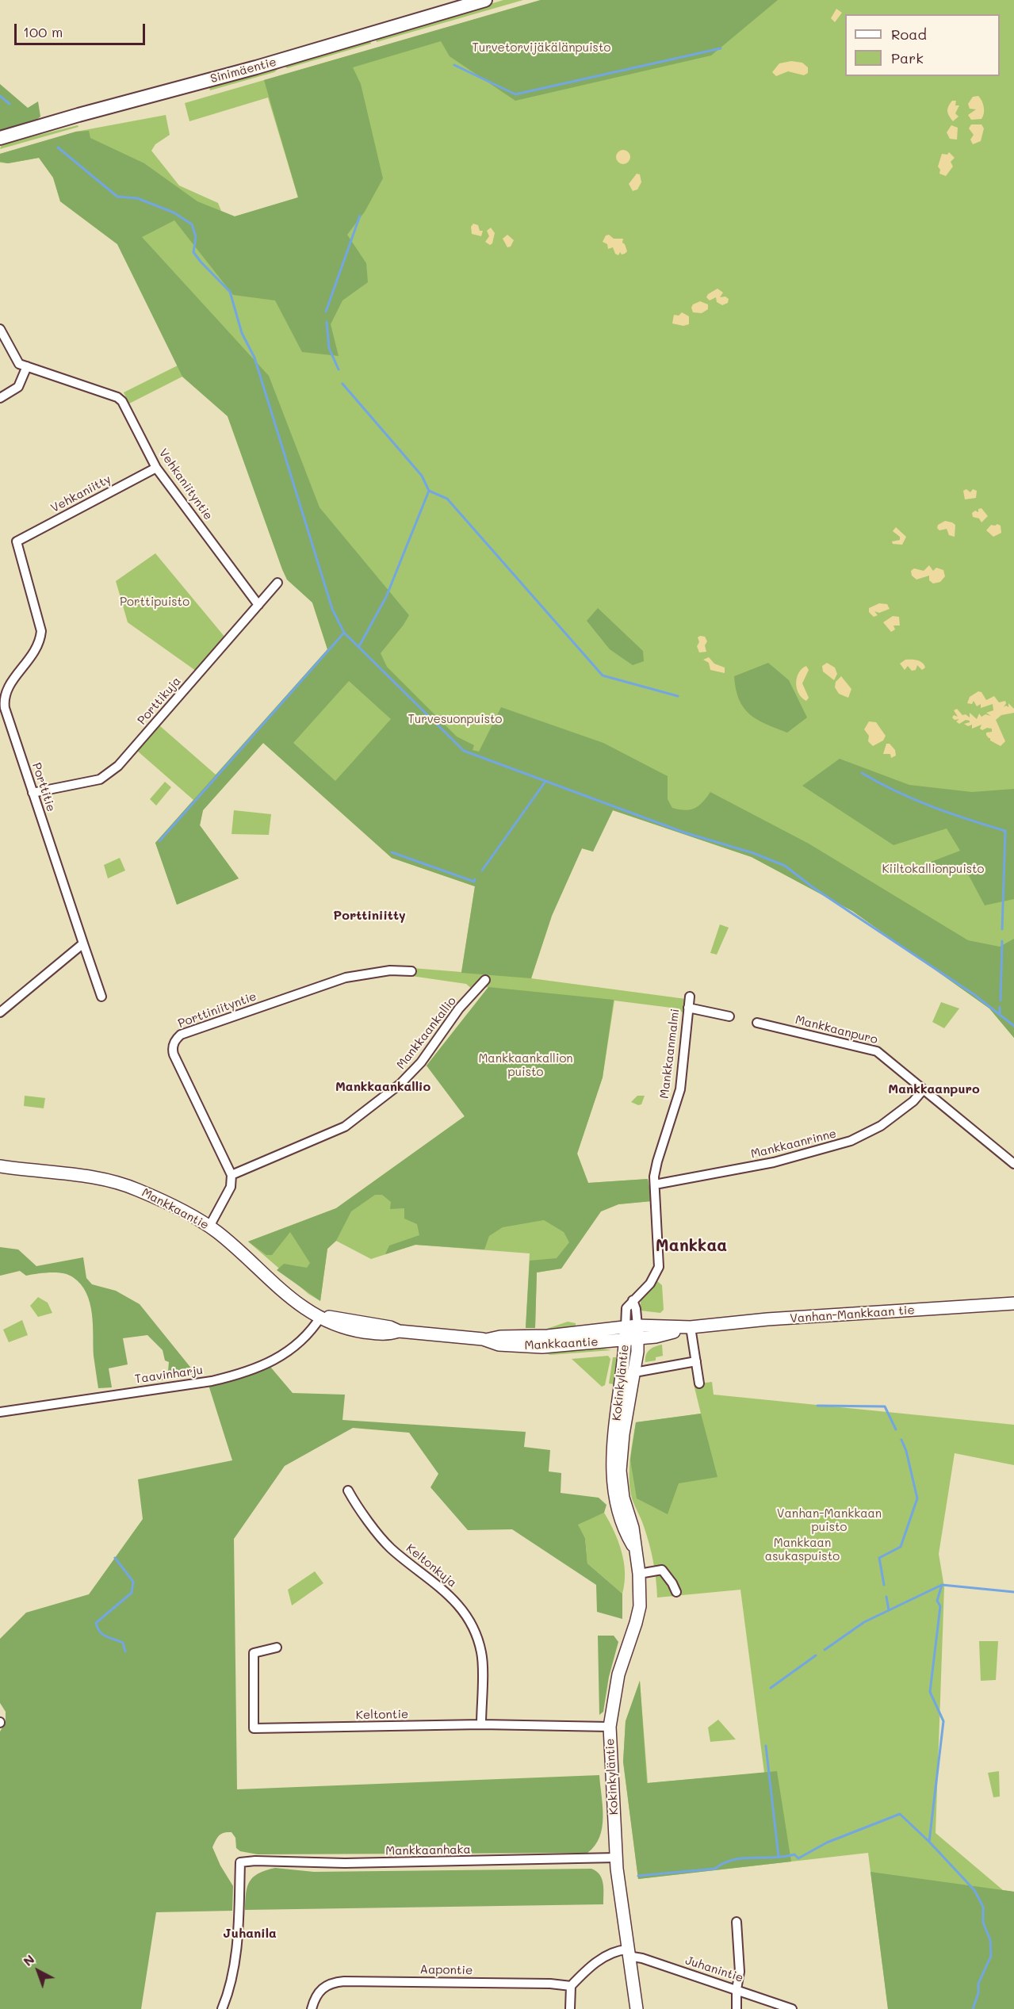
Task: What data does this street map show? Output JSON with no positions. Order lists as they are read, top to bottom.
{
  "streets": {
    "main road": [
      "Sinimäentie",
      "Mankkaantie",
      "Vanhan-Mankkaan tie",
      "Kokinkyläntie"
    ],
    "street": [
      "Vehkaniityntie",
      "Vehkaniitty",
      "Porttikuja",
      "Porttitie",
      "Porttiniityntie",
      "Mankkaanpuro",
      "Mankkaankallio",
      "Mankkaanmalmi",
      "Mankkaanrinne",
      "Taavinharju",
      "Keltonkuja",
      "Keltontie",
      "Mankkaanhaka",
      "Juhanintie",
      "Aapontie"
    ]
  },
  "crossings": [
    ["Vehkaniityntie", "Vehkaniitty"],
    ["Vehkaniityntie", "Porttikuja"],
    ["Vehkaniitty", "Porttitie"],
    ["Porttikuja", "Porttitie"],
    ["Porttiniityntie", "Mankkaankallio"],
    ["Mankkaanpuro", "Mankkaanrinne"],
    ["Mankkaanmalmi", "Mankkaanrinne"],
    ["Mankkaanmalmi", "Mankkaantie"],
    ["Mankkaanmalmi", "Vanhan-Mankkaan tie"],
    ["Mankkaanmalmi", "Kokinkyläntie"],
    ["Mankkaantie", "Vanhan-Mankkaan tie"],
    ["Mankkaantie", "Taavinharju"],
    ["Mankkaantie", "Kokinkyläntie"],
    ["Vanhan-Mankkaan tie", "Kokinkyläntie"],
    ["Kokinkyläntie", "Keltontie"],
    ["Kokinkyläntie", "Mankkaanhaka"],
    ["Kokinkyläntie", "Juhanintie"],
    ["Keltonkuja", "Keltontie"]
  ],
  "districts": [
    "Porttiniitty",
    "Mankkaankallio",
    "Mankkaanpuro",
    "Mankkaa",
    "Juhanila"
  ],
  "parks": [
    "Turvetorvijäkälänpuisto",
    "Porttipuisto",
    "Turvesuonpuisto",
    "Kiiltokallionpuisto",
    "Mankkaankallion puisto",
    "Vanhan-Mankkaan puisto",
    "Mankkaan asukaspuisto"
  ],
  "legend": ["Road", "Park"],
  "scale_bar": "100 m",
  "north": "top left"
}
